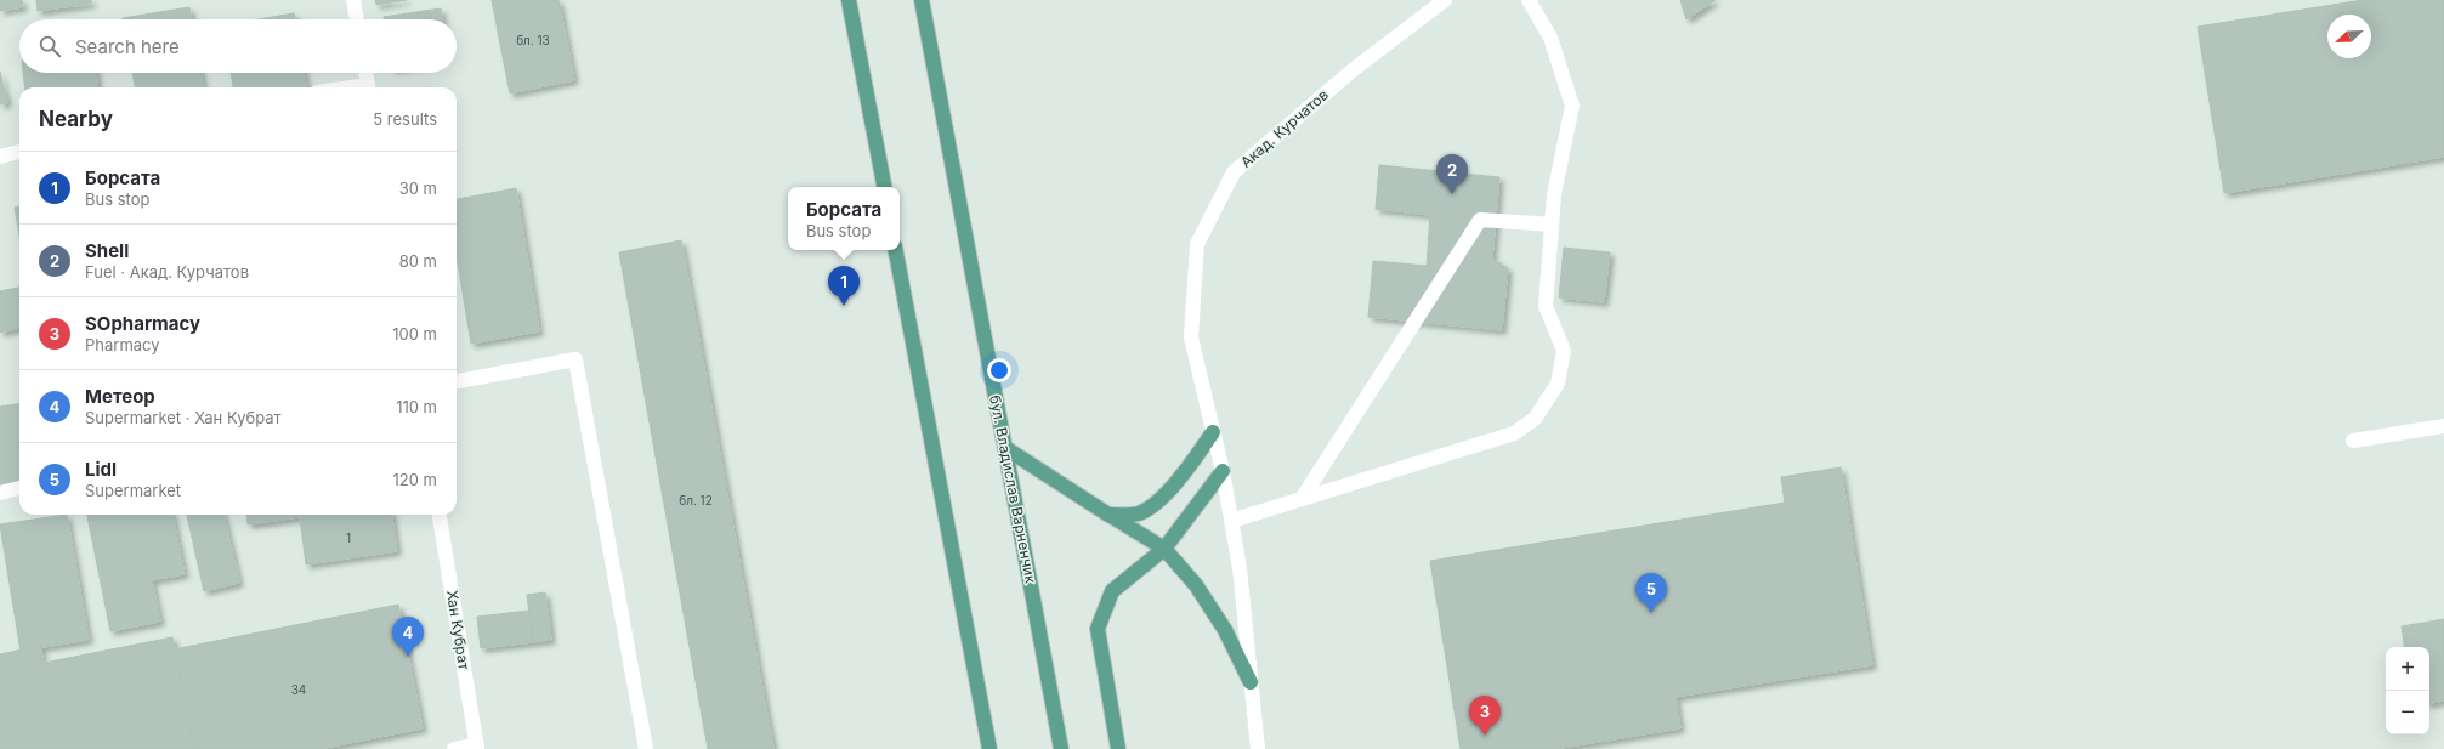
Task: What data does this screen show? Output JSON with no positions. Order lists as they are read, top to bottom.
{
  "streets": {
    "main road": ["бул. Владислав Варненчик"],
    "street": ["Акад. Курчатов", "Хан Кубрат"]
  },
  "house_numbers": [
    "бл. 13",
    "бл. 12",
    "1",
    "34"
  ],
  "north": "bottom left",
  "page": {
    "search": "Search here",
    "heading": ["Nearby", "5 results"],
    "list": [
      {
        "mark": "1",
        "name": "Борсата",
        "note": "Bus stop",
        "value": "30 m"
      },
      {
        "mark": "2",
        "name": "Shell",
        "note": "Fuel · Акад. Курчатов",
        "value": "80 m"
      },
      {
        "mark": "3",
        "name": "SOpharmacy",
        "note": "Pharmacy",
        "value": "100 m"
      },
      {
        "mark": "4",
        "name": "Метеор",
        "note": "Supermarket · Хан Кубрат",
        "value": "110 m"
      },
      {
        "mark": "5",
        "name": "Lidl",
        "note": "Supermarket",
        "value": "120 m"
      }
    ],
    "pins": [
      "2",
      "1",
      "5",
      "4",
      "3"
    ],
    "popup": ["Борсата", "Bus stop"],
    "map_buttons": ["+", "−"]
  }
}
